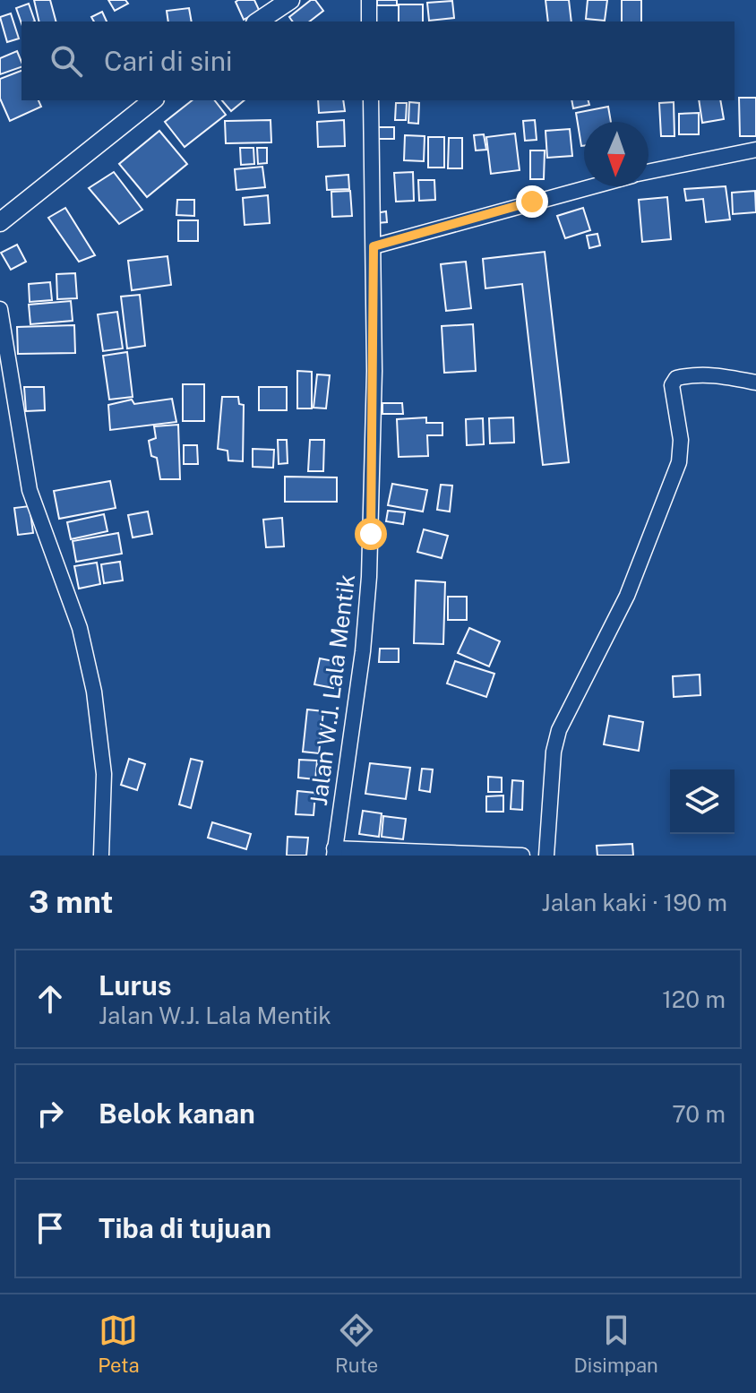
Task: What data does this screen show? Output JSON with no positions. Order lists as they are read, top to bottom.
{
  "streets": {
    "street": ["Jalan W.J. Lala Mentik"]
  },
  "north": "bottom",
  "page": {
    "search": "Cari di sini",
    "heading": ["3 mnt", "Jalan kaki · 190 m"],
    "list": [
      ["Lurus", "Jalan W.J. Lala Mentik", "120 m"],
      ["Belok kanan", "70 m"],
      "Tiba di tujuan"
    ],
    "nav": ["Peta", "Rute", "Disimpan"]
  }
}
